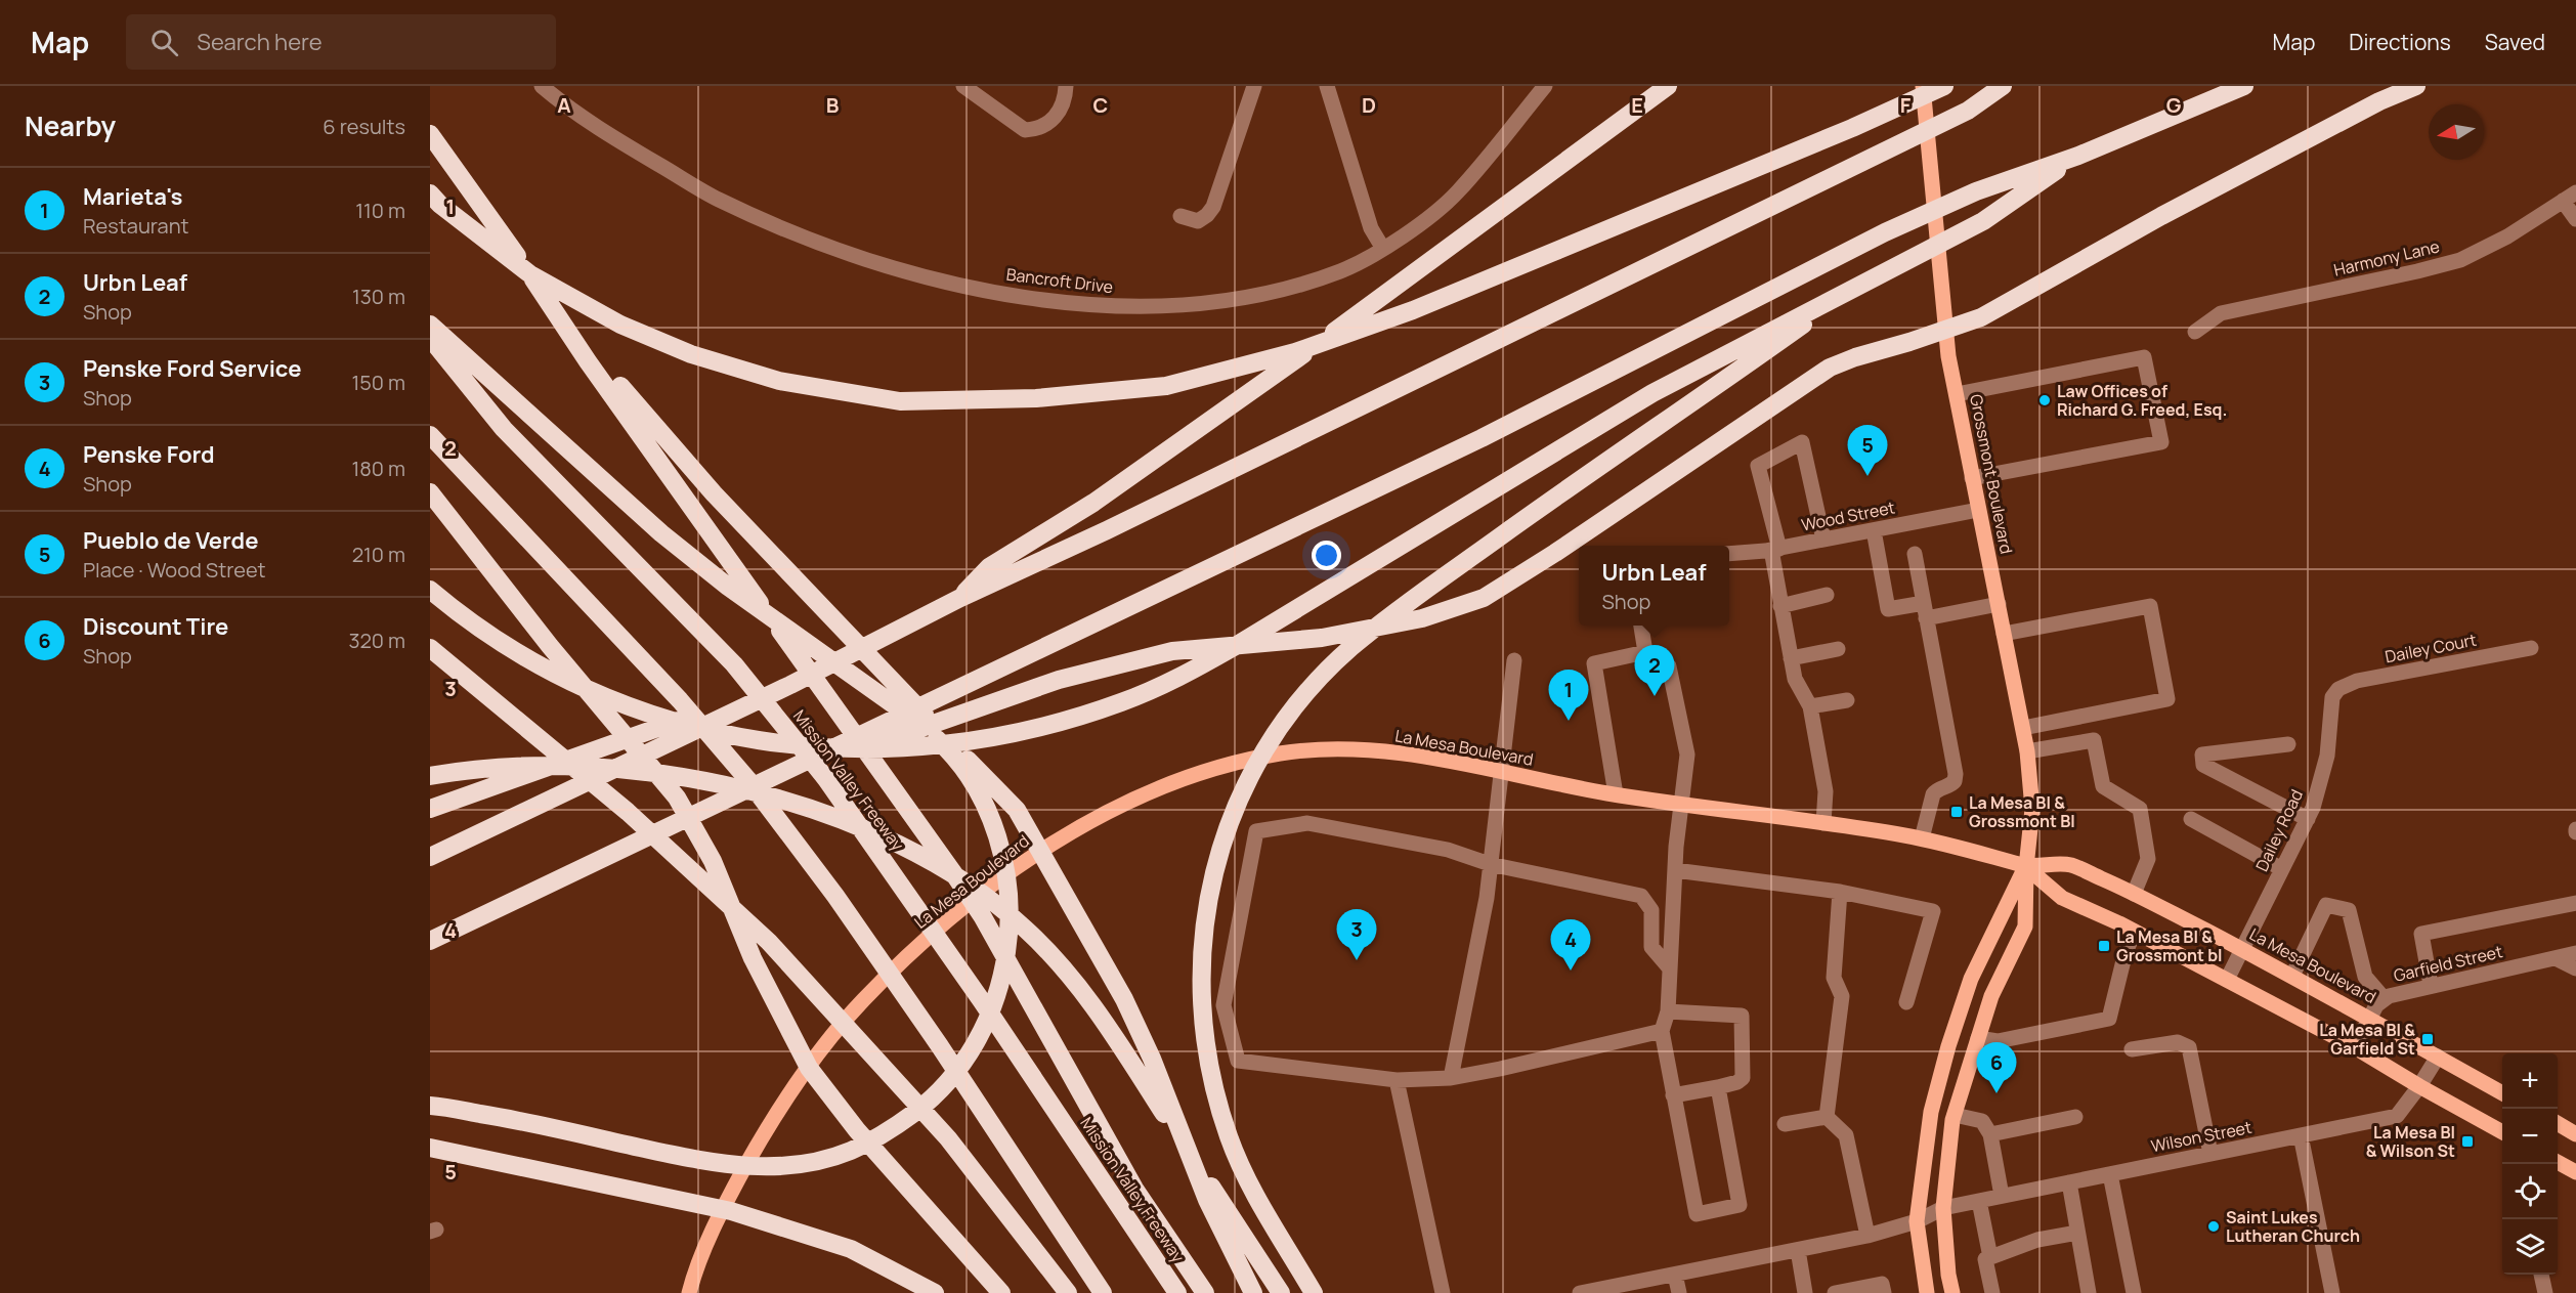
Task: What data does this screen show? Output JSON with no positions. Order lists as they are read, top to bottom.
{
  "streets": {
    "highway": ["Mission Valley Freeway"],
    "main road": ["Grossmont Boulevard", "La Mesa Boulevard"],
    "street": [
      "Harmony Lane",
      "Bancroft Drive",
      "Wood Street",
      "Dailey Court",
      "Dailey Road",
      "Garfield Street",
      "Wilson Street"
    ]
  },
  "crossings": [
    ["Grossmont Boulevard", "Wood Street"],
    ["Grossmont Boulevard", "La Mesa Boulevard"],
    ["Grossmont Boulevard", "Wilson Street"],
    ["Dailey Court", "Dailey Road"],
    ["La Mesa Boulevard", "Dailey Road"],
    ["La Mesa Boulevard", "Garfield Street"],
    ["La Mesa Boulevard", "Wilson Street"]
  ],
  "places": {
    "other": ["Law Offices of Richard G. Freed, Esq.", "Saint Lukes Lutheran Church"],
    "transit": [
      "La Mesa Bl & Grossmont Bl",
      "La Mesa Bl & Grossmont bl",
      "La Mesa Bl & Garfield St",
      "La Mesa Bl & Wilson St"
    ]
  },
  "north": "left",
  "page": {
    "header": "Map",
    "search": "Search here",
    "nav": ["Map", "Directions", "Saved"],
    "heading": ["Nearby", "6 results"],
    "list": [
      {
        "mark": "1",
        "name": "Marieta's",
        "note": "Restaurant",
        "value": "110 m"
      },
      {
        "mark": "2",
        "name": "Urbn Leaf",
        "note": "Shop",
        "value": "130 m"
      },
      {
        "mark": "3",
        "name": "Penske Ford Service",
        "note": "Shop",
        "value": "150 m"
      },
      {
        "mark": "4",
        "name": "Penske Ford",
        "note": "Shop",
        "value": "180 m"
      },
      {
        "mark": "5",
        "name": "Pueblo de Verde",
        "note": "Place · Wood Street",
        "value": "210 m"
      },
      {
        "mark": "6",
        "name": "Discount Tire",
        "note": "Shop",
        "value": "320 m"
      }
    ],
    "pins": [
      "5",
      "2",
      "1",
      "3",
      "4",
      "6"
    ],
    "popup": ["Urbn Leaf", "Shop"],
    "map_buttons": ["+", "−"]
  },
  "grid": {
    "columns": [
      "A",
      "B",
      "C",
      "D",
      "E",
      "F",
      "G"
    ],
    "rows": [
      "1",
      "2",
      "3",
      "4",
      "5"
    ]
  }
}
